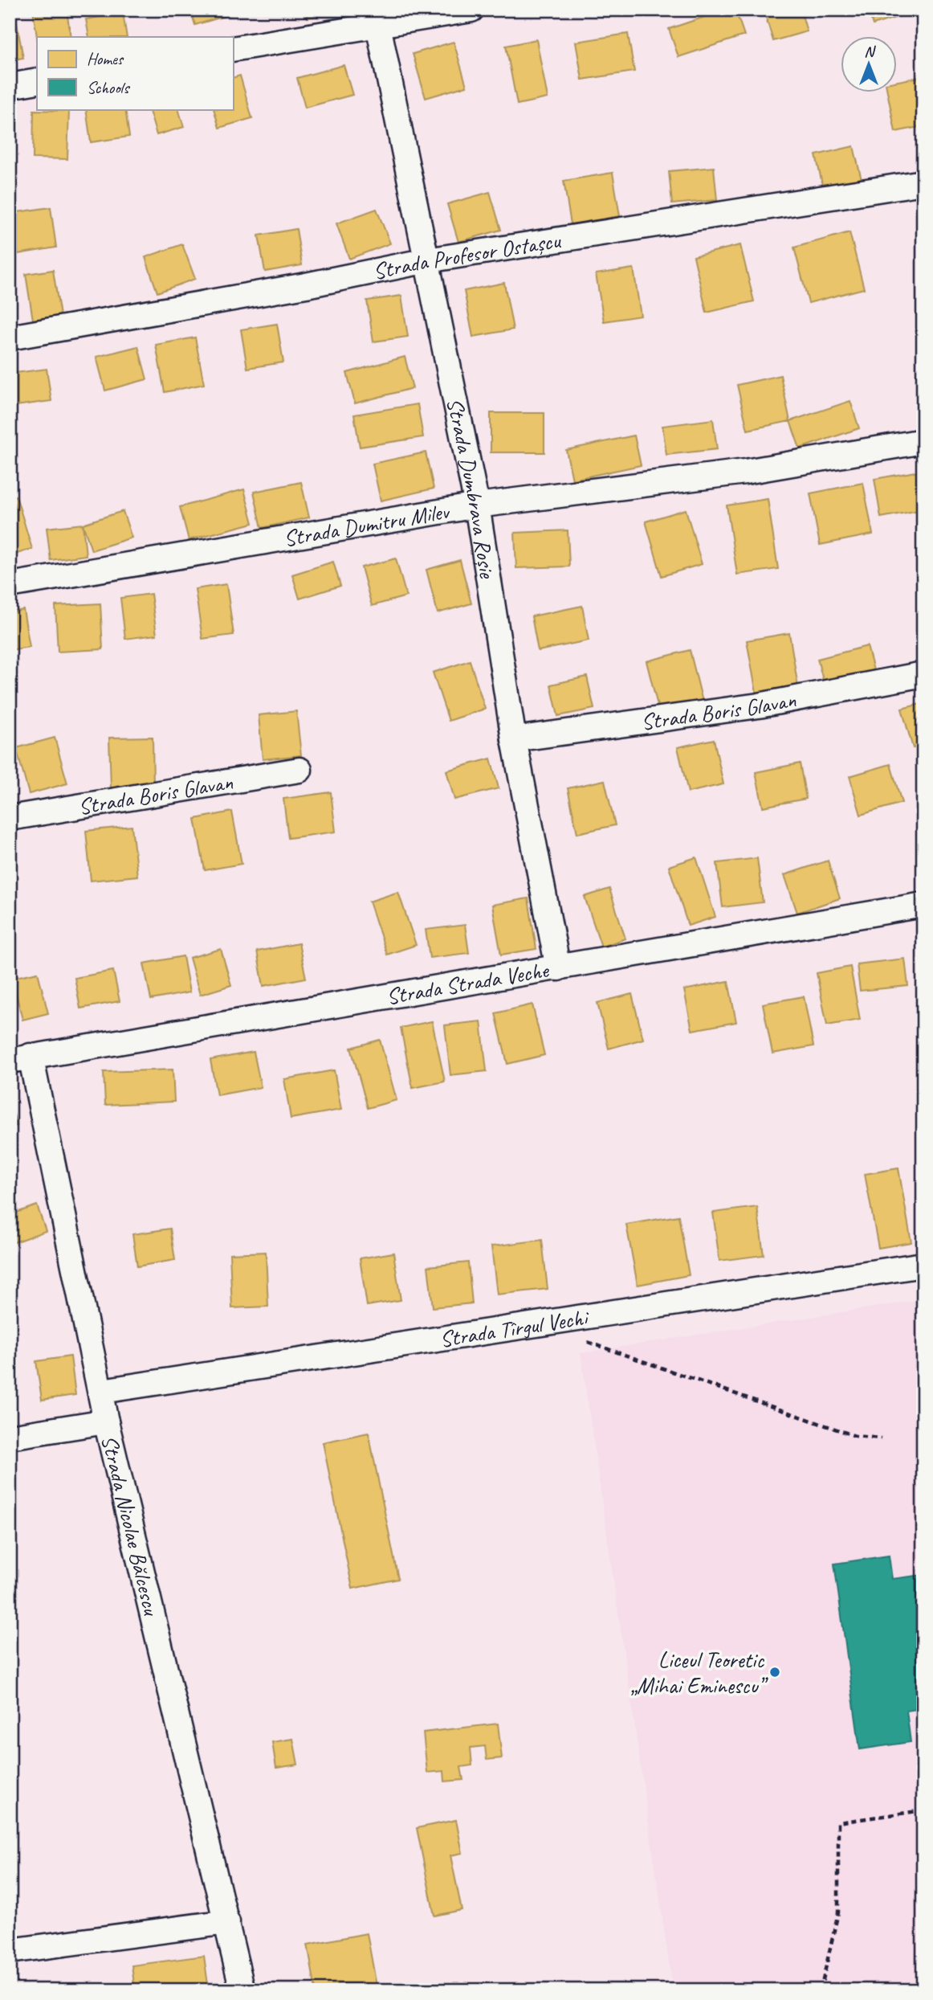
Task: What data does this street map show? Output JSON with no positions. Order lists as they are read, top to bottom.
{
  "streets": {
    "street": [
      "Strada Profesor Ostașcu",
      "Strada Dumbrava Roșie",
      "Strada Dumitru Milev",
      "Strada Boris Glavan",
      "Strada Strada Veche",
      "Strada Tîrgul Vechi",
      "Strada Nicolae Bălcescu"
    ]
  },
  "crossings": [
    ["Strada Profesor Ostașcu", "Strada Dumbrava Roșie"],
    ["Strada Dumbrava Roșie", "Strada Dumitru Milev"],
    ["Strada Dumbrava Roșie", "Strada Boris Glavan"],
    ["Strada Dumbrava Roșie", "Strada Strada Veche"],
    ["Strada Strada Veche", "Strada Nicolae Bălcescu"],
    ["Strada Tîrgul Vechi", "Strada Nicolae Bălcescu"]
  ],
  "places": ["Liceul Teoretic „Mihai Eminescu”"],
  "legend": ["Homes", "Schools"],
  "north": "top"
}
